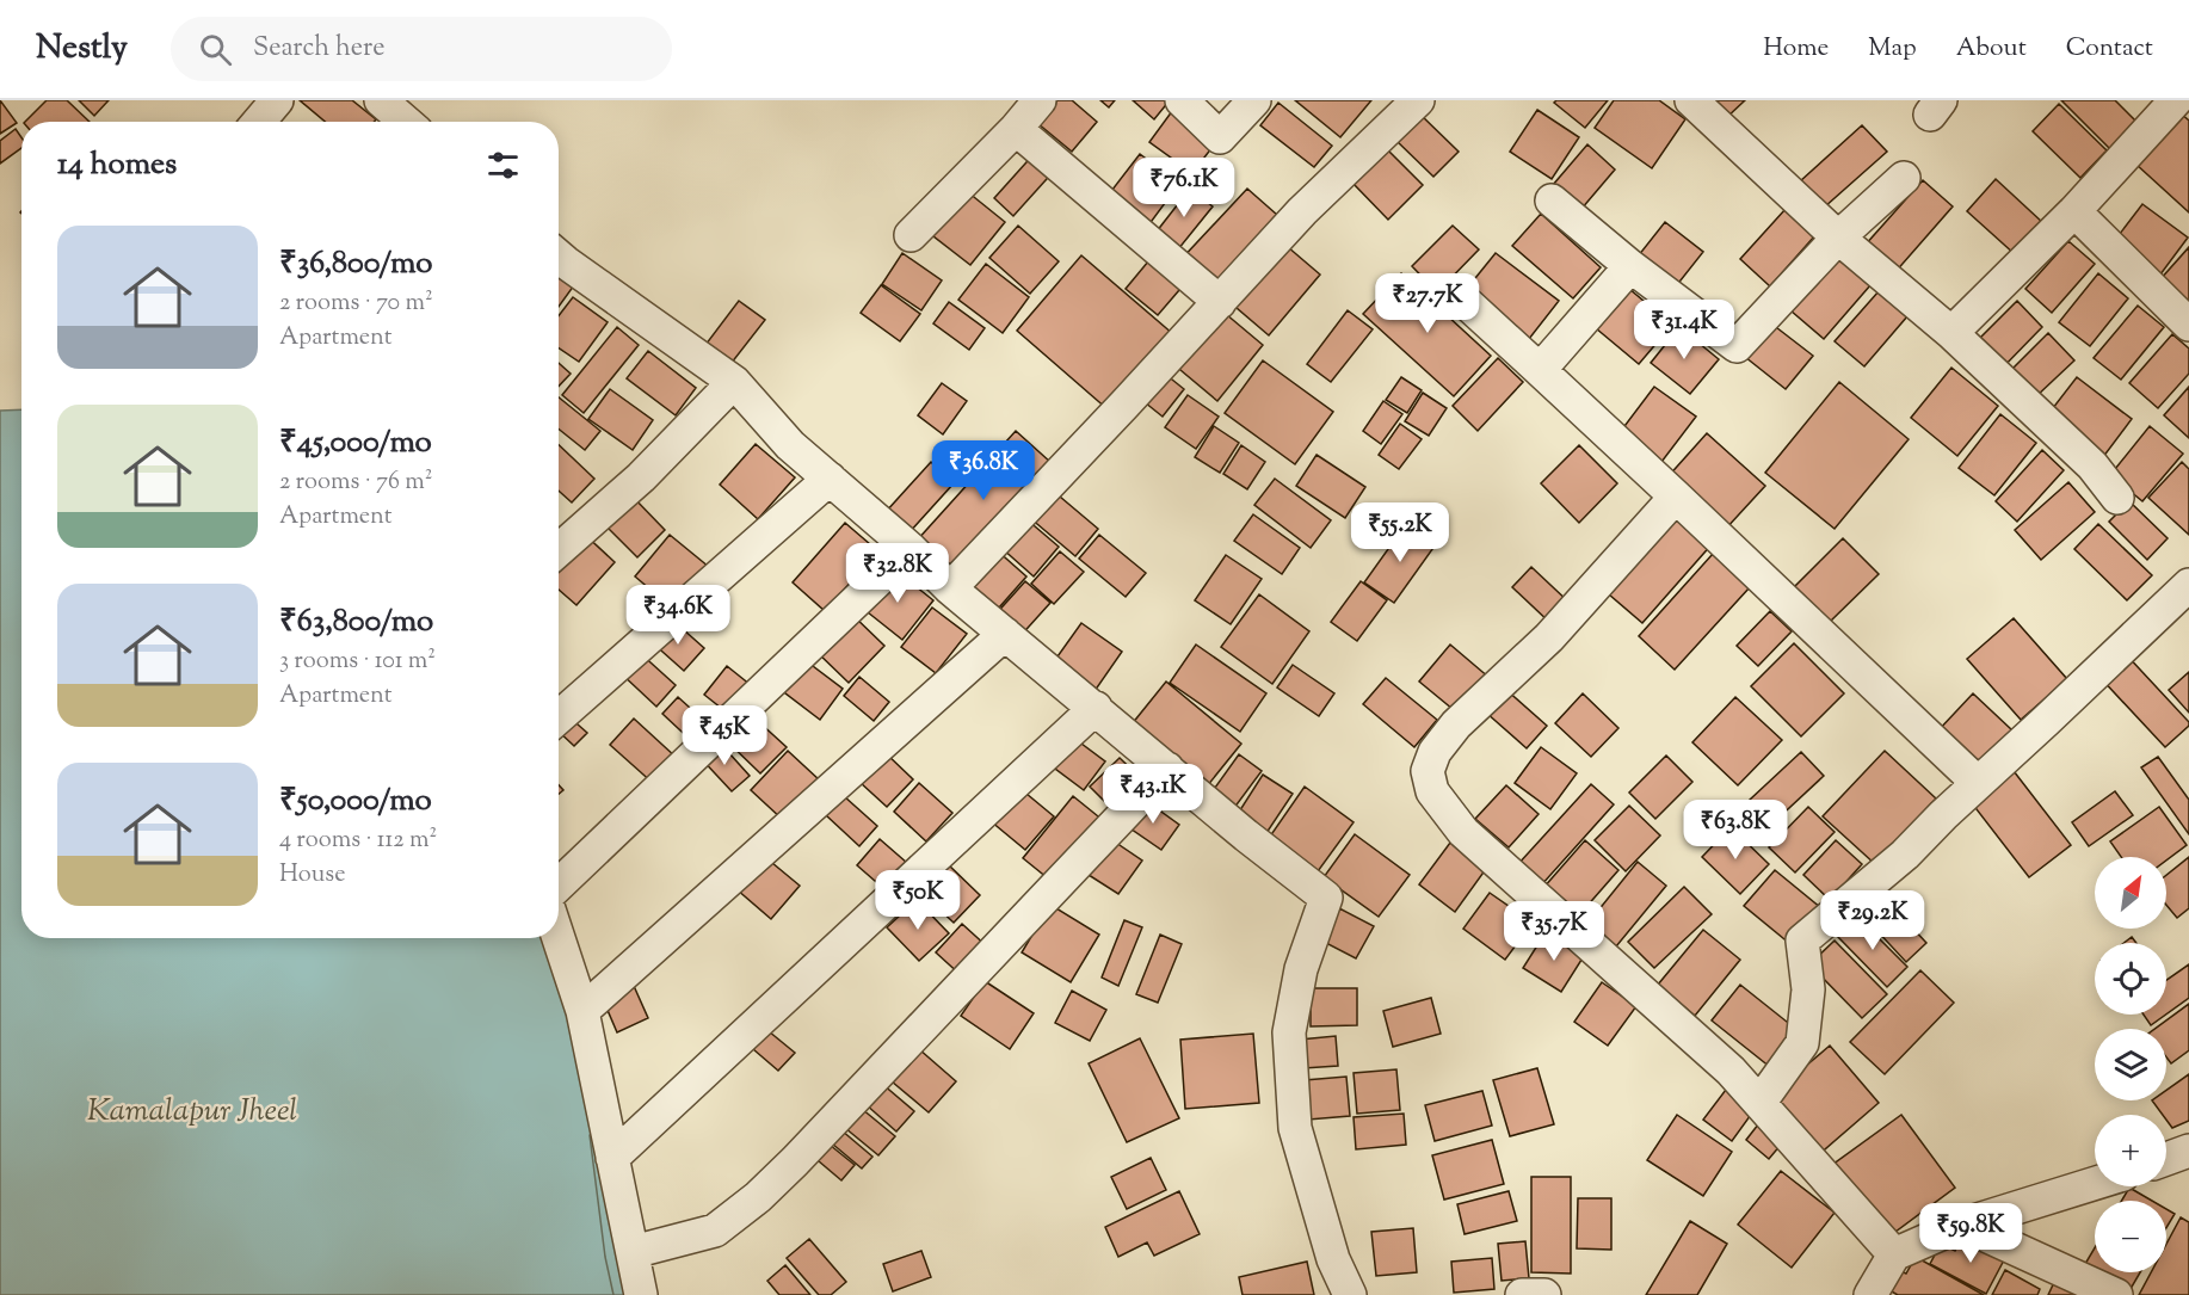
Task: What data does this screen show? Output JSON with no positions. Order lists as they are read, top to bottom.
{
  "water": ["Kamalapur Jheel"],
  "north": "top right",
  "page": {
    "header": "Nestly",
    "search": "Search here",
    "nav": [
      "Home",
      "Map",
      "About",
      "Contact"
    ],
    "heading": "14 homes",
    "price": [
      "₹76.1K",
      "₹27.7K",
      "₹31.4K",
      "₹36.8K",
      "₹55.2K",
      "₹32.8K",
      "₹34.6K",
      "₹45K",
      "₹43.1K",
      "₹63.8K",
      "₹50K",
      "₹29.2K",
      "₹35.7K",
      "₹59.8K"
    ],
    "list": [
      {
        "name": "₹36,800/mo",
        "note": "2 rooms · 70 m² · Apartment"
      },
      {
        "name": "₹45,000/mo",
        "note": "2 rooms · 76 m² · Apartment"
      },
      {
        "name": "₹63,800/mo",
        "note": "3 rooms · 101 m² · Apartment"
      },
      {
        "name": "₹50,000/mo",
        "note": "4 rooms · 112 m² · House"
      }
    ],
    "map_buttons": ["+", "−"]
  }
}
